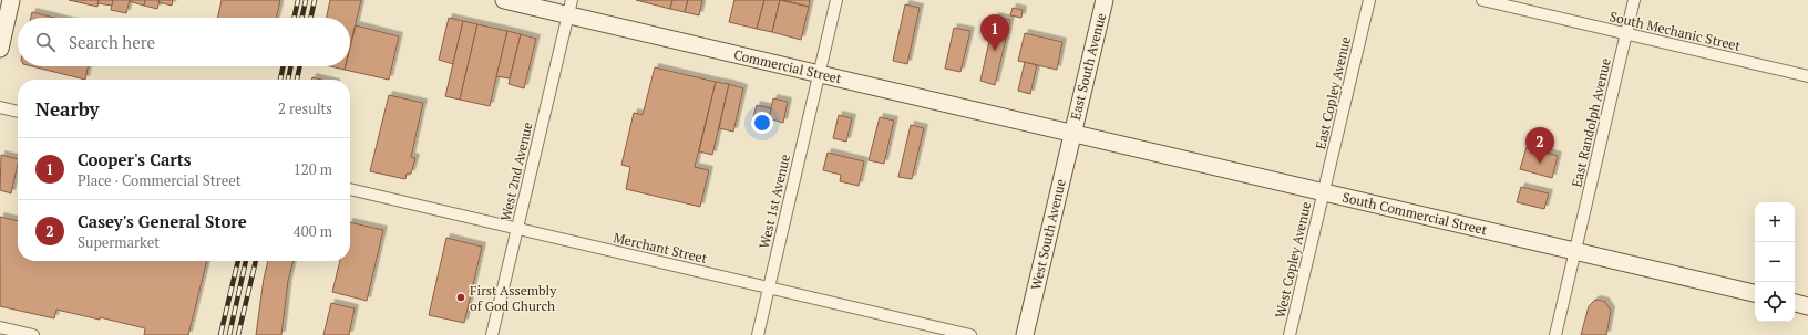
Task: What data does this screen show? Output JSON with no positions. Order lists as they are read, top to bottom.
{
  "streets": {
    "main road": [
      "Commercial Street",
      "East South Avenue",
      "South Commercial Street",
      "West South Avenue"
    ],
    "street": [
      "South Mechanic Street",
      "East Copley Avenue",
      "East Randolph Avenue",
      "West 2nd Avenue",
      "West 1st Avenue",
      "Merchant Street",
      "West Copley Avenue"
    ]
  },
  "crossings": [
    ["South Mechanic Street", "East Randolph Avenue"],
    ["Commercial Street", "East South Avenue"],
    ["Commercial Street", "West 2nd Avenue"],
    ["Commercial Street", "West 1st Avenue"],
    ["Commercial Street", "South Commercial Street"],
    ["Commercial Street", "West South Avenue"],
    ["East South Avenue", "South Commercial Street"],
    ["East South Avenue", "West South Avenue"],
    ["East Copley Avenue", "South Commercial Street"],
    ["East Copley Avenue", "West Copley Avenue"],
    ["East Randolph Avenue", "South Commercial Street"],
    ["West 2nd Avenue", "Merchant Street"],
    ["West 1st Avenue", "Merchant Street"],
    ["South Commercial Street", "West South Avenue"],
    ["South Commercial Street", "West Copley Avenue"]
  ],
  "places": ["First Assembly of God Church"],
  "page": {
    "pins": ["1", "2"],
    "search": "Search here",
    "heading": ["Nearby", "2 results"],
    "list": [
      {
        "mark": "1",
        "name": "Cooper's Carts",
        "note": "Place · Commercial Street",
        "value": "120 m"
      },
      {
        "mark": "2",
        "name": "Casey's General Store",
        "note": "Supermarket",
        "value": "400 m"
      }
    ],
    "map_buttons": ["+", "−"]
  }
}
